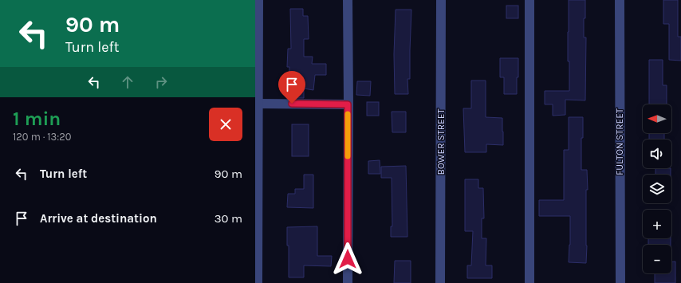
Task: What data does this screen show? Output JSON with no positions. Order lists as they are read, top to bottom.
{
  "streets": {
    "street": ["BOWER STREET", "FULTON STREET"]
  },
  "north": "left",
  "page": {
    "turn": ["90 m", "Turn left"],
    "heading": ["1 min", "120 m · 13:20"],
    "map_buttons": ["+", "−"],
    "list": [
      {
        "name": "Turn left",
        "value": "90 m"
      },
      {
        "name": "Arrive at destination",
        "value": "30 m"
      }
    ]
  }
}
